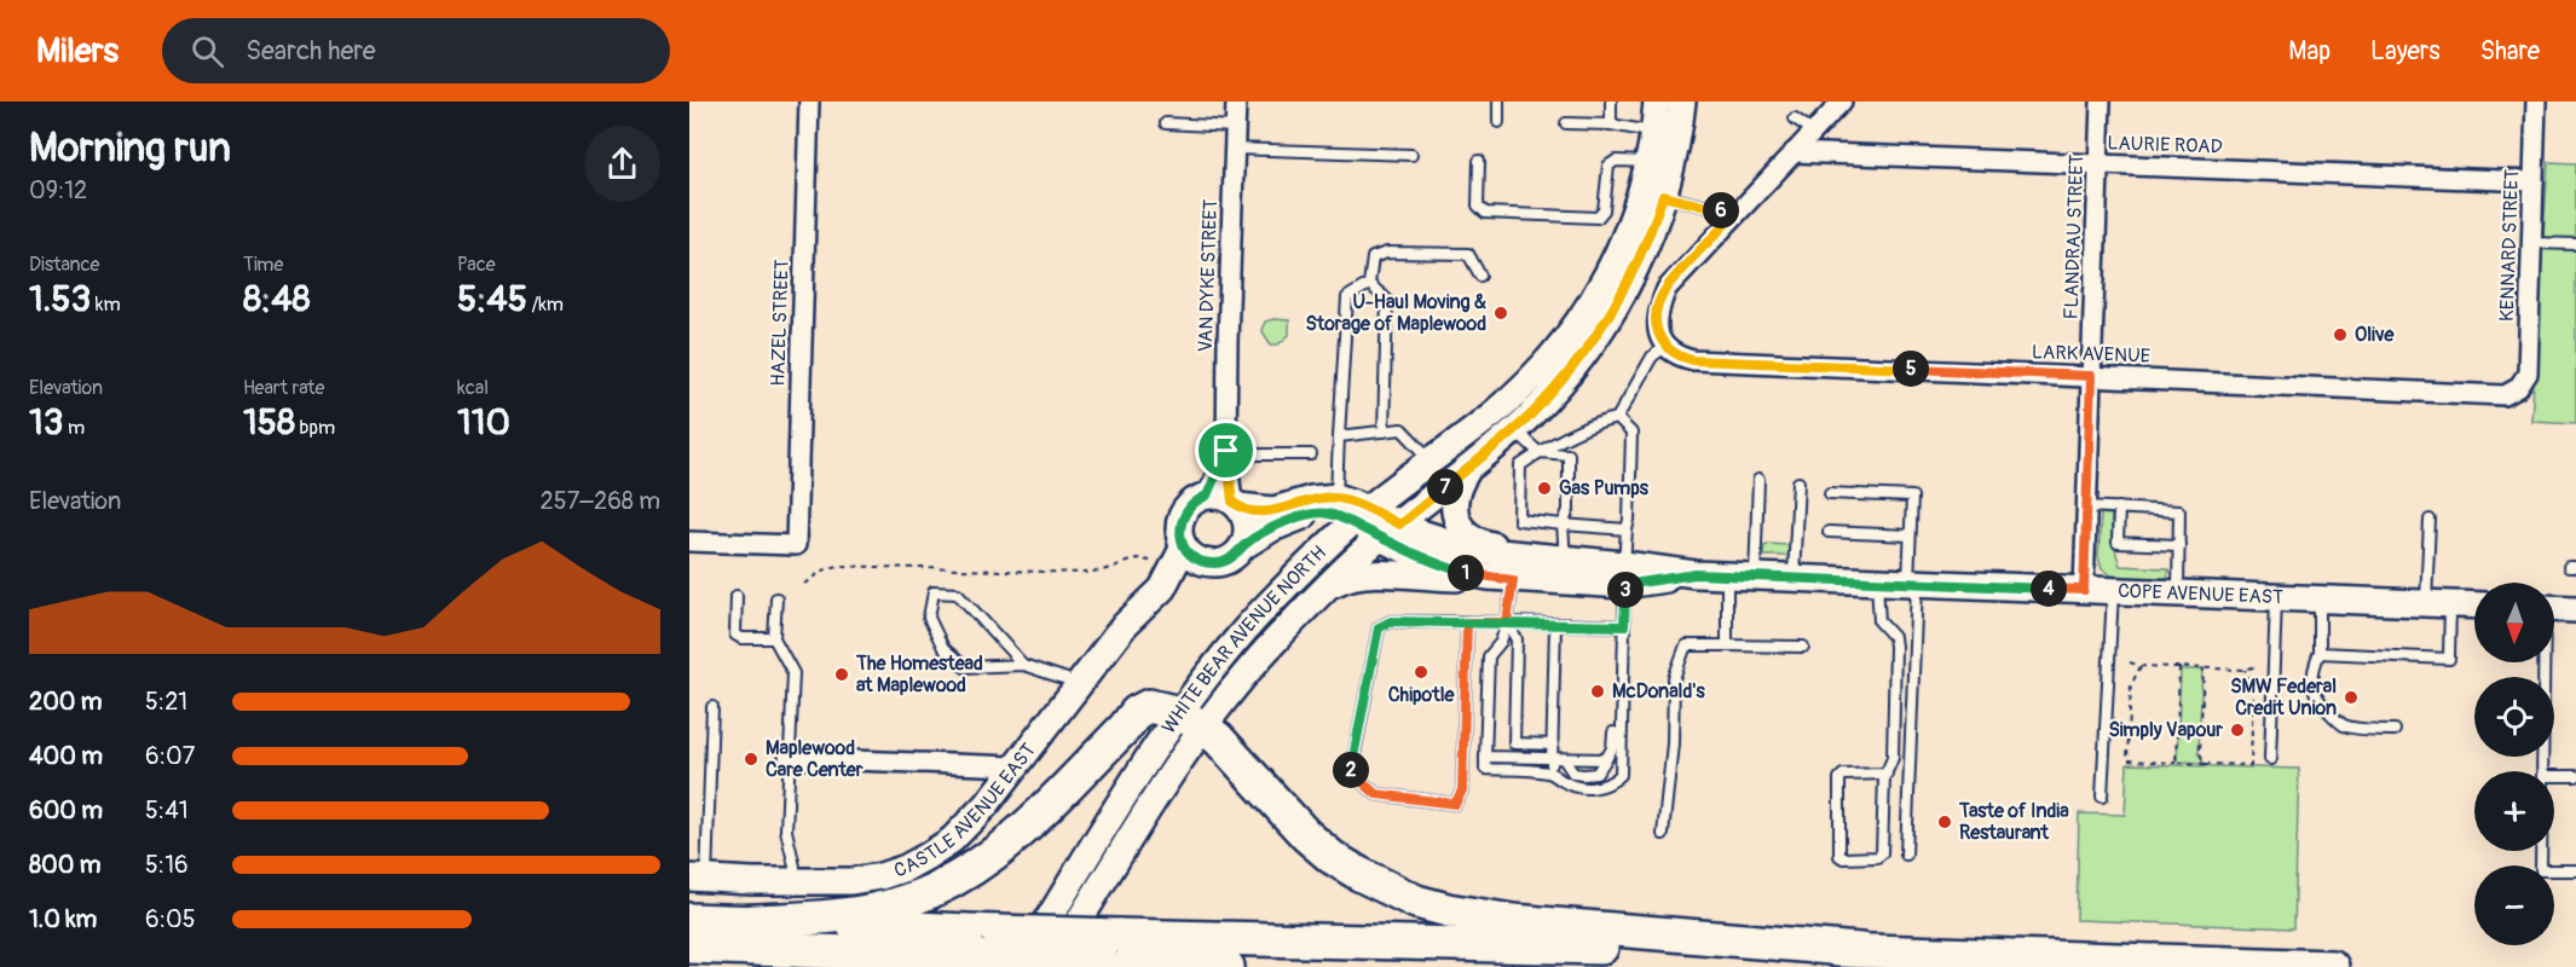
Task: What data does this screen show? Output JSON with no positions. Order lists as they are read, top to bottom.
{
  "streets": {
    "main road": ["COPE AVENUE EAST", "WHITE BEAR AVENUE NORTH", "CASTLE AVENUE EAST"],
    "street": [
      "LAURIE ROAD",
      "FLANDRAU STREET",
      "KENNARD STREET",
      "VAN DYKE STREET",
      "HAZEL STREET",
      "LARK AVENUE"
    ]
  },
  "crossings": [
    ["LAURIE ROAD", "FLANDRAU STREET"],
    ["LAURIE ROAD", "KENNARD STREET"],
    ["FLANDRAU STREET", "LARK AVENUE"],
    ["FLANDRAU STREET", "COPE AVENUE EAST"],
    ["KENNARD STREET", "LARK AVENUE"],
    ["VAN DYKE STREET", "CASTLE AVENUE EAST"],
    ["COPE AVENUE EAST", "WHITE BEAR AVENUE NORTH"]
  ],
  "places": [
    "U-Haul Moving & Storage of Maplewood",
    "Olive",
    "Gas Pumps",
    "Chipotle",
    "The Homestead at Maplewood",
    "McDonald's",
    "SMW Federal Credit Union",
    "Simply Vapour",
    "Maplewood Care Center",
    "Taste of India Restaurant"
  ],
  "north": "bottom",
  "page": {
    "header": "Milers",
    "search": "Search here",
    "nav": ["Map", "Layers", "Share"],
    "heading": ["Morning run", "09:12"],
    "pins": [
      "6",
      "5",
      "7",
      "1",
      "4",
      "3",
      "2"
    ],
    "stats": [
      ["Distance", "1.53 km"],
      ["Time", "8:48"],
      ["Pace", "5:45 /km"],
      ["Elevation", "13 m"],
      ["Heart rate", "158 bpm"],
      ["kcal", "110"]
    ],
    "chart": ["Elevation", "257–268 m"],
    "map_buttons": ["+", "−"],
    "list": [
      {
        "name": "200 m",
        "note": "5:21"
      },
      {
        "name": "400 m",
        "note": "6:07"
      },
      {
        "name": "600 m",
        "note": "5:41"
      },
      {
        "name": "800 m",
        "note": "5:16"
      },
      {
        "name": "1.0 km",
        "note": "6:05"
      }
    ]
  }
}
